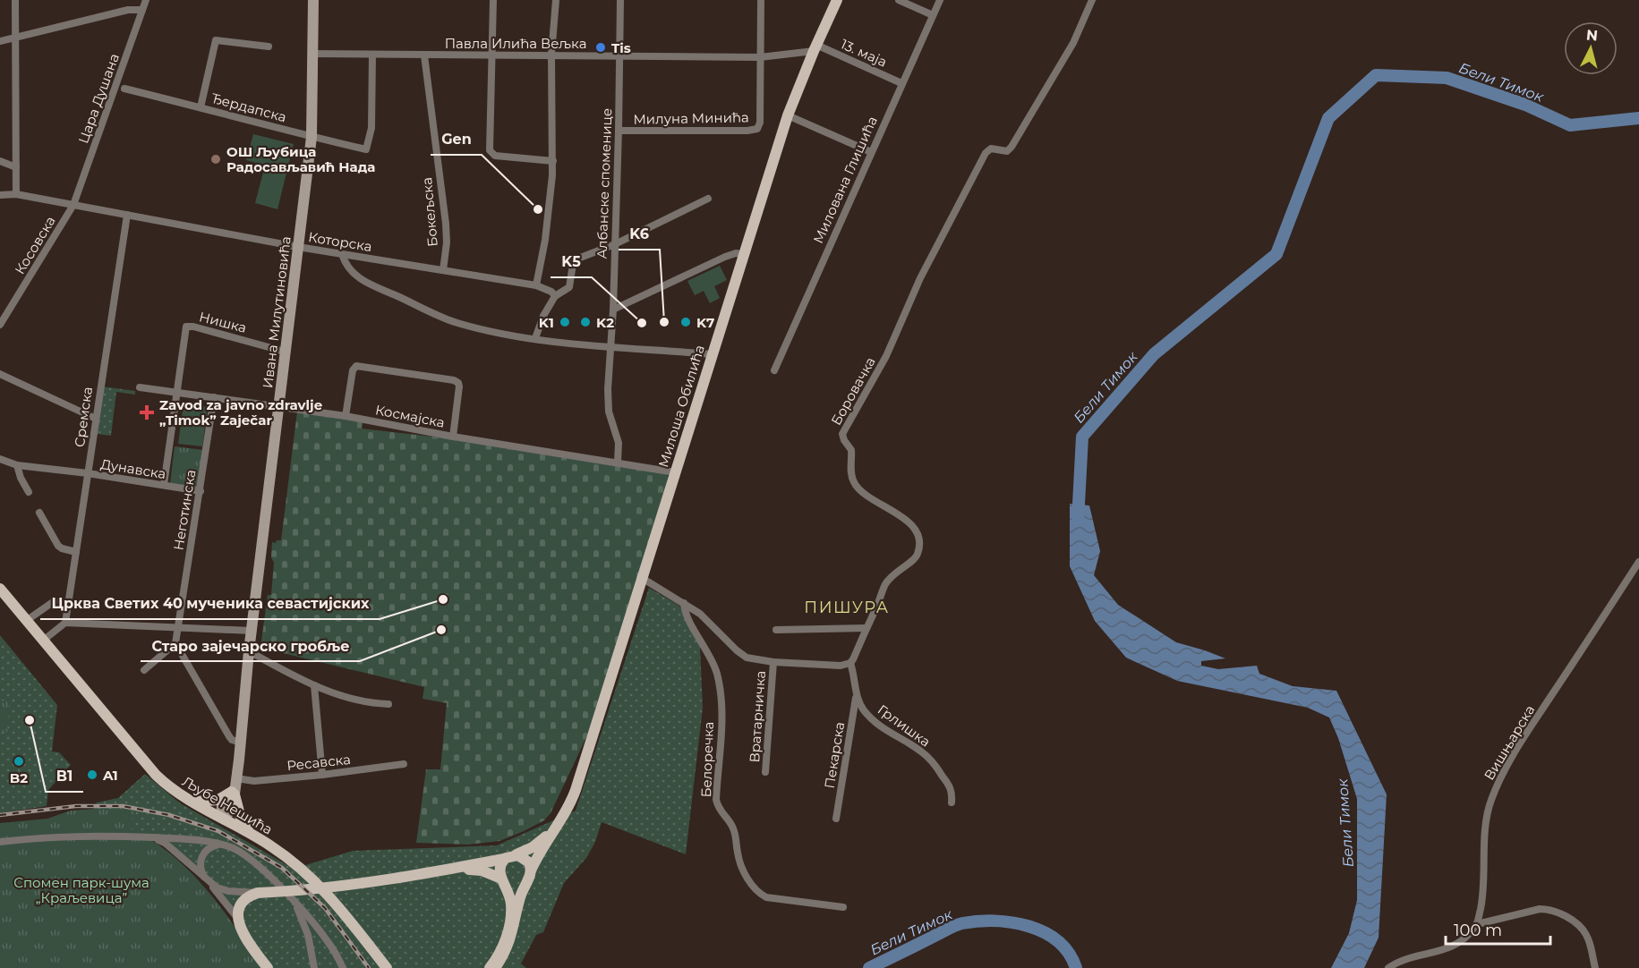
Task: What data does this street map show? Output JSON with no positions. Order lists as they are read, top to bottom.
{
  "streets": {
    "main road": ["Милоша Обилића", "Љубе Нешића"],
    "street": [
      "Павла Илића Вељка",
      "13. маја",
      "Цара Душана",
      "Ђердапска",
      "Милуна Минића",
      "Милована Глишића",
      "Албанске споменице",
      "Бокељска",
      "Которска",
      "Косовска",
      "Ивана Милутиновића",
      "Нишка",
      "Боровачка",
      "Космајска",
      "Сремска",
      "Дунавска",
      "Неготинска",
      "Вратарничка",
      "Грлишка",
      "Вишњарска",
      "Пекарска",
      "Белоречка",
      "Ресавска"
    ]
  },
  "crossings": [
    ["Павла Илића Вељка", "13. маја"],
    ["Павла Илића Вељка", "Ђердапска"],
    ["Павла Илића Вељка", "Милуна Минића"],
    ["Павла Илића Вељка", "Албанске споменице"],
    ["Павла Илића Вељка", "Бокељска"],
    ["Павла Илића Вељка", "Ивана Милутиновића"],
    ["Павла Илића Вељка", "Милоша Обилића"],
    ["13. маја", "Милована Глишића"],
    ["13. маја", "Милоша Обилића"],
    ["Цара Душана", "Которска"],
    ["Цара Душана", "Косовска"],
    ["Ђердапска", "Ивана Милутиновића"],
    ["Милуна Минића", "Албанске споменице"],
    ["Албанске споменице", "Космајска"],
    ["Бокељска", "Которска"],
    ["Которска", "Косовска"],
    ["Которска", "Ивана Милутиновића"],
    ["Которска", "Сремска"],
    ["Ивана Милутиновића", "Нишка"],
    ["Ивана Милутиновића", "Космајска"],
    ["Ивана Милутиновића", "Ресавска"],
    ["Ивана Милутиновића", "Љубе Нешића"],
    ["Нишка", "Неготинска"],
    ["Боровачка", "Грлишка"],
    ["Милоша Обилића", "Космајска"],
    ["Космајска", "Неготинска"],
    ["Сремска", "Дунавска"],
    ["Дунавска", "Неготинска"],
    ["Грлишка", "Пекарска"]
  ],
  "districts": ["ПИШУРА"],
  "water": ["Бели Тимок"],
  "parks": ["Спомен парк-шума „Краљевица”"],
  "places": {
    "other": [
      "Tis",
      "ОШ Љубица Радосављавић Нада",
      "Gen",
      "K1",
      "K2",
      "K6",
      "K7",
      "K5",
      "Црква Светих 40 мученика севастијских",
      "Старо зајечарско гробље",
      "B1",
      "B2",
      "A1"
    ],
    "health": ["Zavod za javno zdravlje „Timok” Zaječar"]
  },
  "scale_bar": "100 m",
  "north": "top"
}
